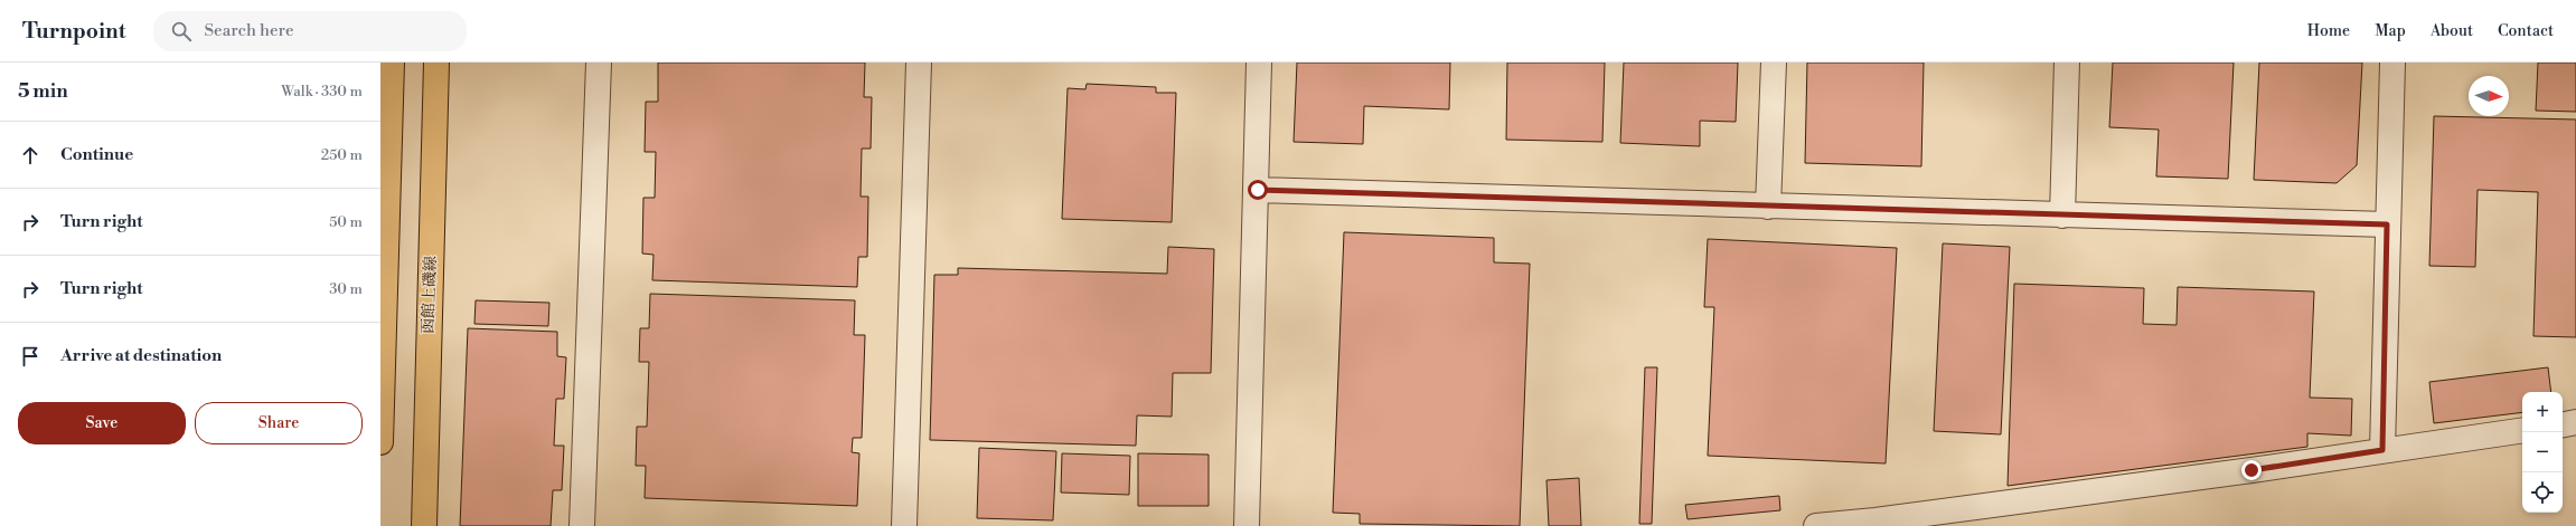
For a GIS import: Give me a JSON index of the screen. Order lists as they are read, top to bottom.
{
  "streets": {
    "main road": ["函館上磯線"]
  },
  "north": "right",
  "page": {
    "header": "Turnpoint",
    "search": "Search here",
    "nav": [
      "Home",
      "Map",
      "About",
      "Contact"
    ],
    "heading": ["5 min", "Walk · 330 m"],
    "list": [
      ["Continue", "250 m"],
      ["Turn right", "50 m"],
      ["Turn right", "30 m"],
      "Arrive at destination"
    ],
    "buttons": ["Save", "Share"],
    "map_buttons": ["+", "−"]
  }
}
